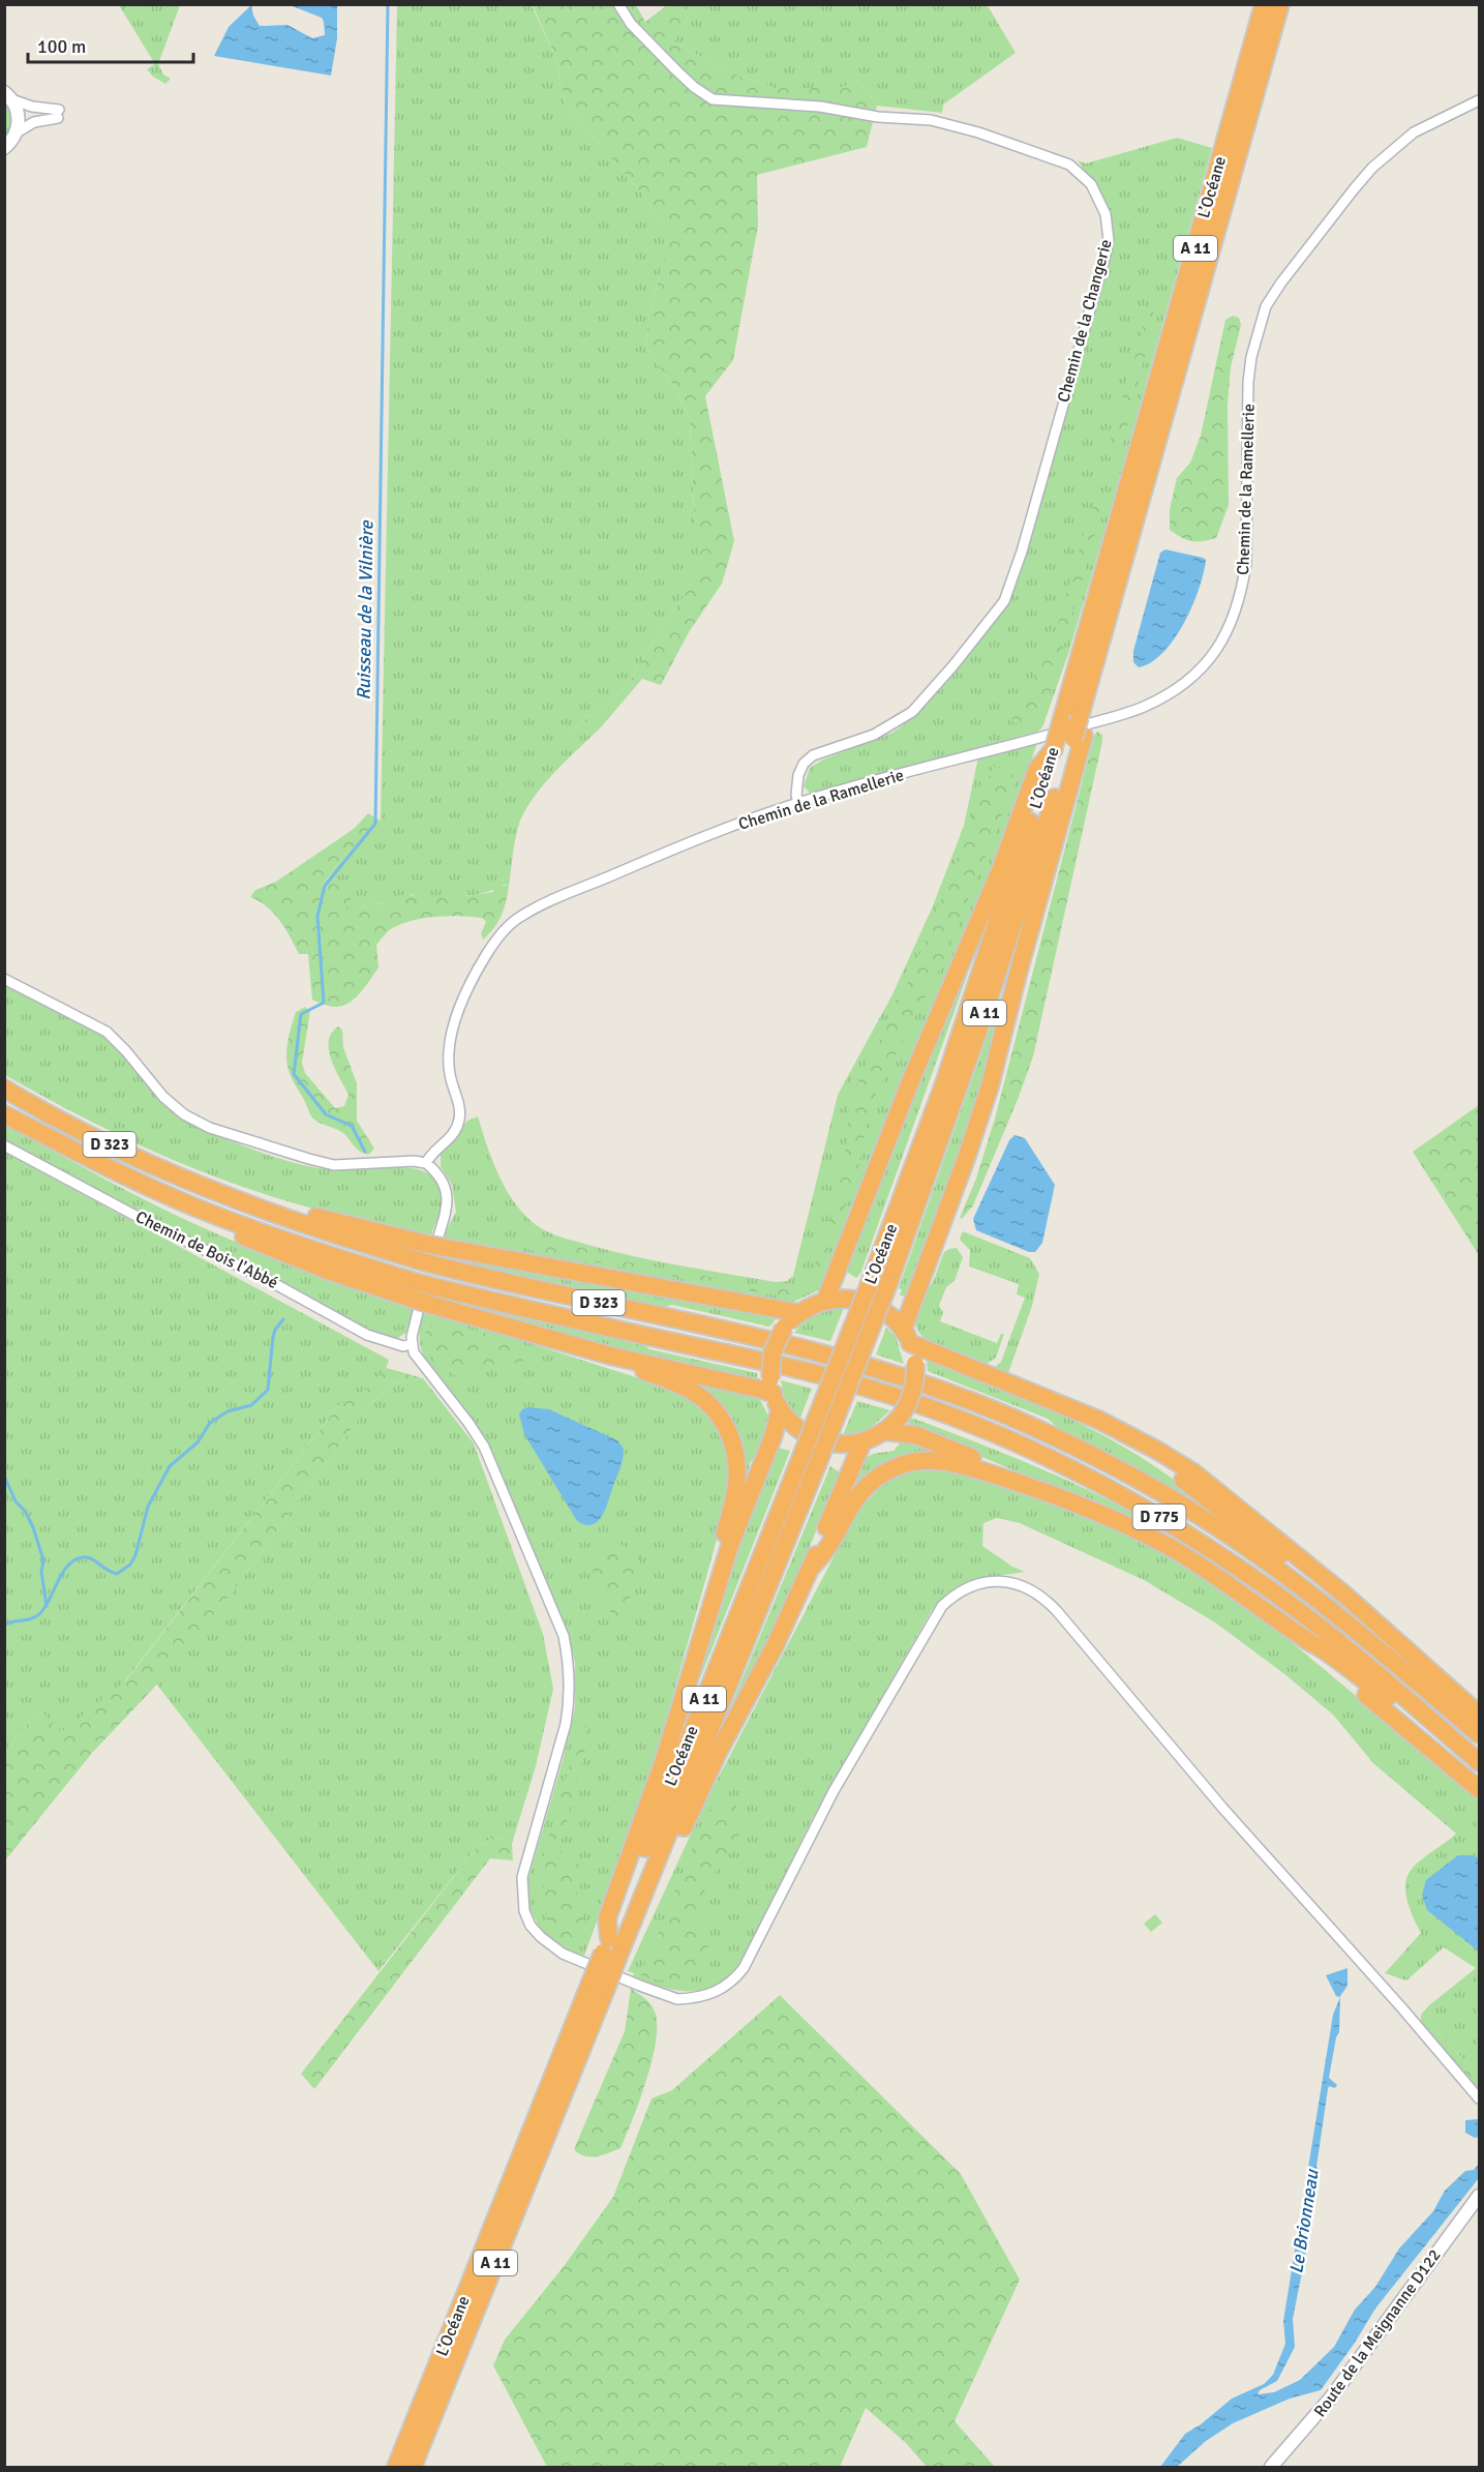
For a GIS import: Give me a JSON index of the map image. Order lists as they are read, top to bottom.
{
  "streets": {
    "highway": [
      "L’Océane",
      "A 11",
      "D 323",
      "D 775"
    ],
    "street": [
      "Chemin de la Changerie",
      "Chemin de la Ramellerie",
      "Chemin de Bois l'Abbé",
      "Route de la Meignanne D122"
    ]
  },
  "crossings": [
    ["Chemin de la Changerie", "Chemin de la Ramellerie"],
    ["D 323", "D 775"]
  ],
  "water": ["Ruisseau de la Vilnière", "Le Brionneau"],
  "scale_bar": "100 m"
}
